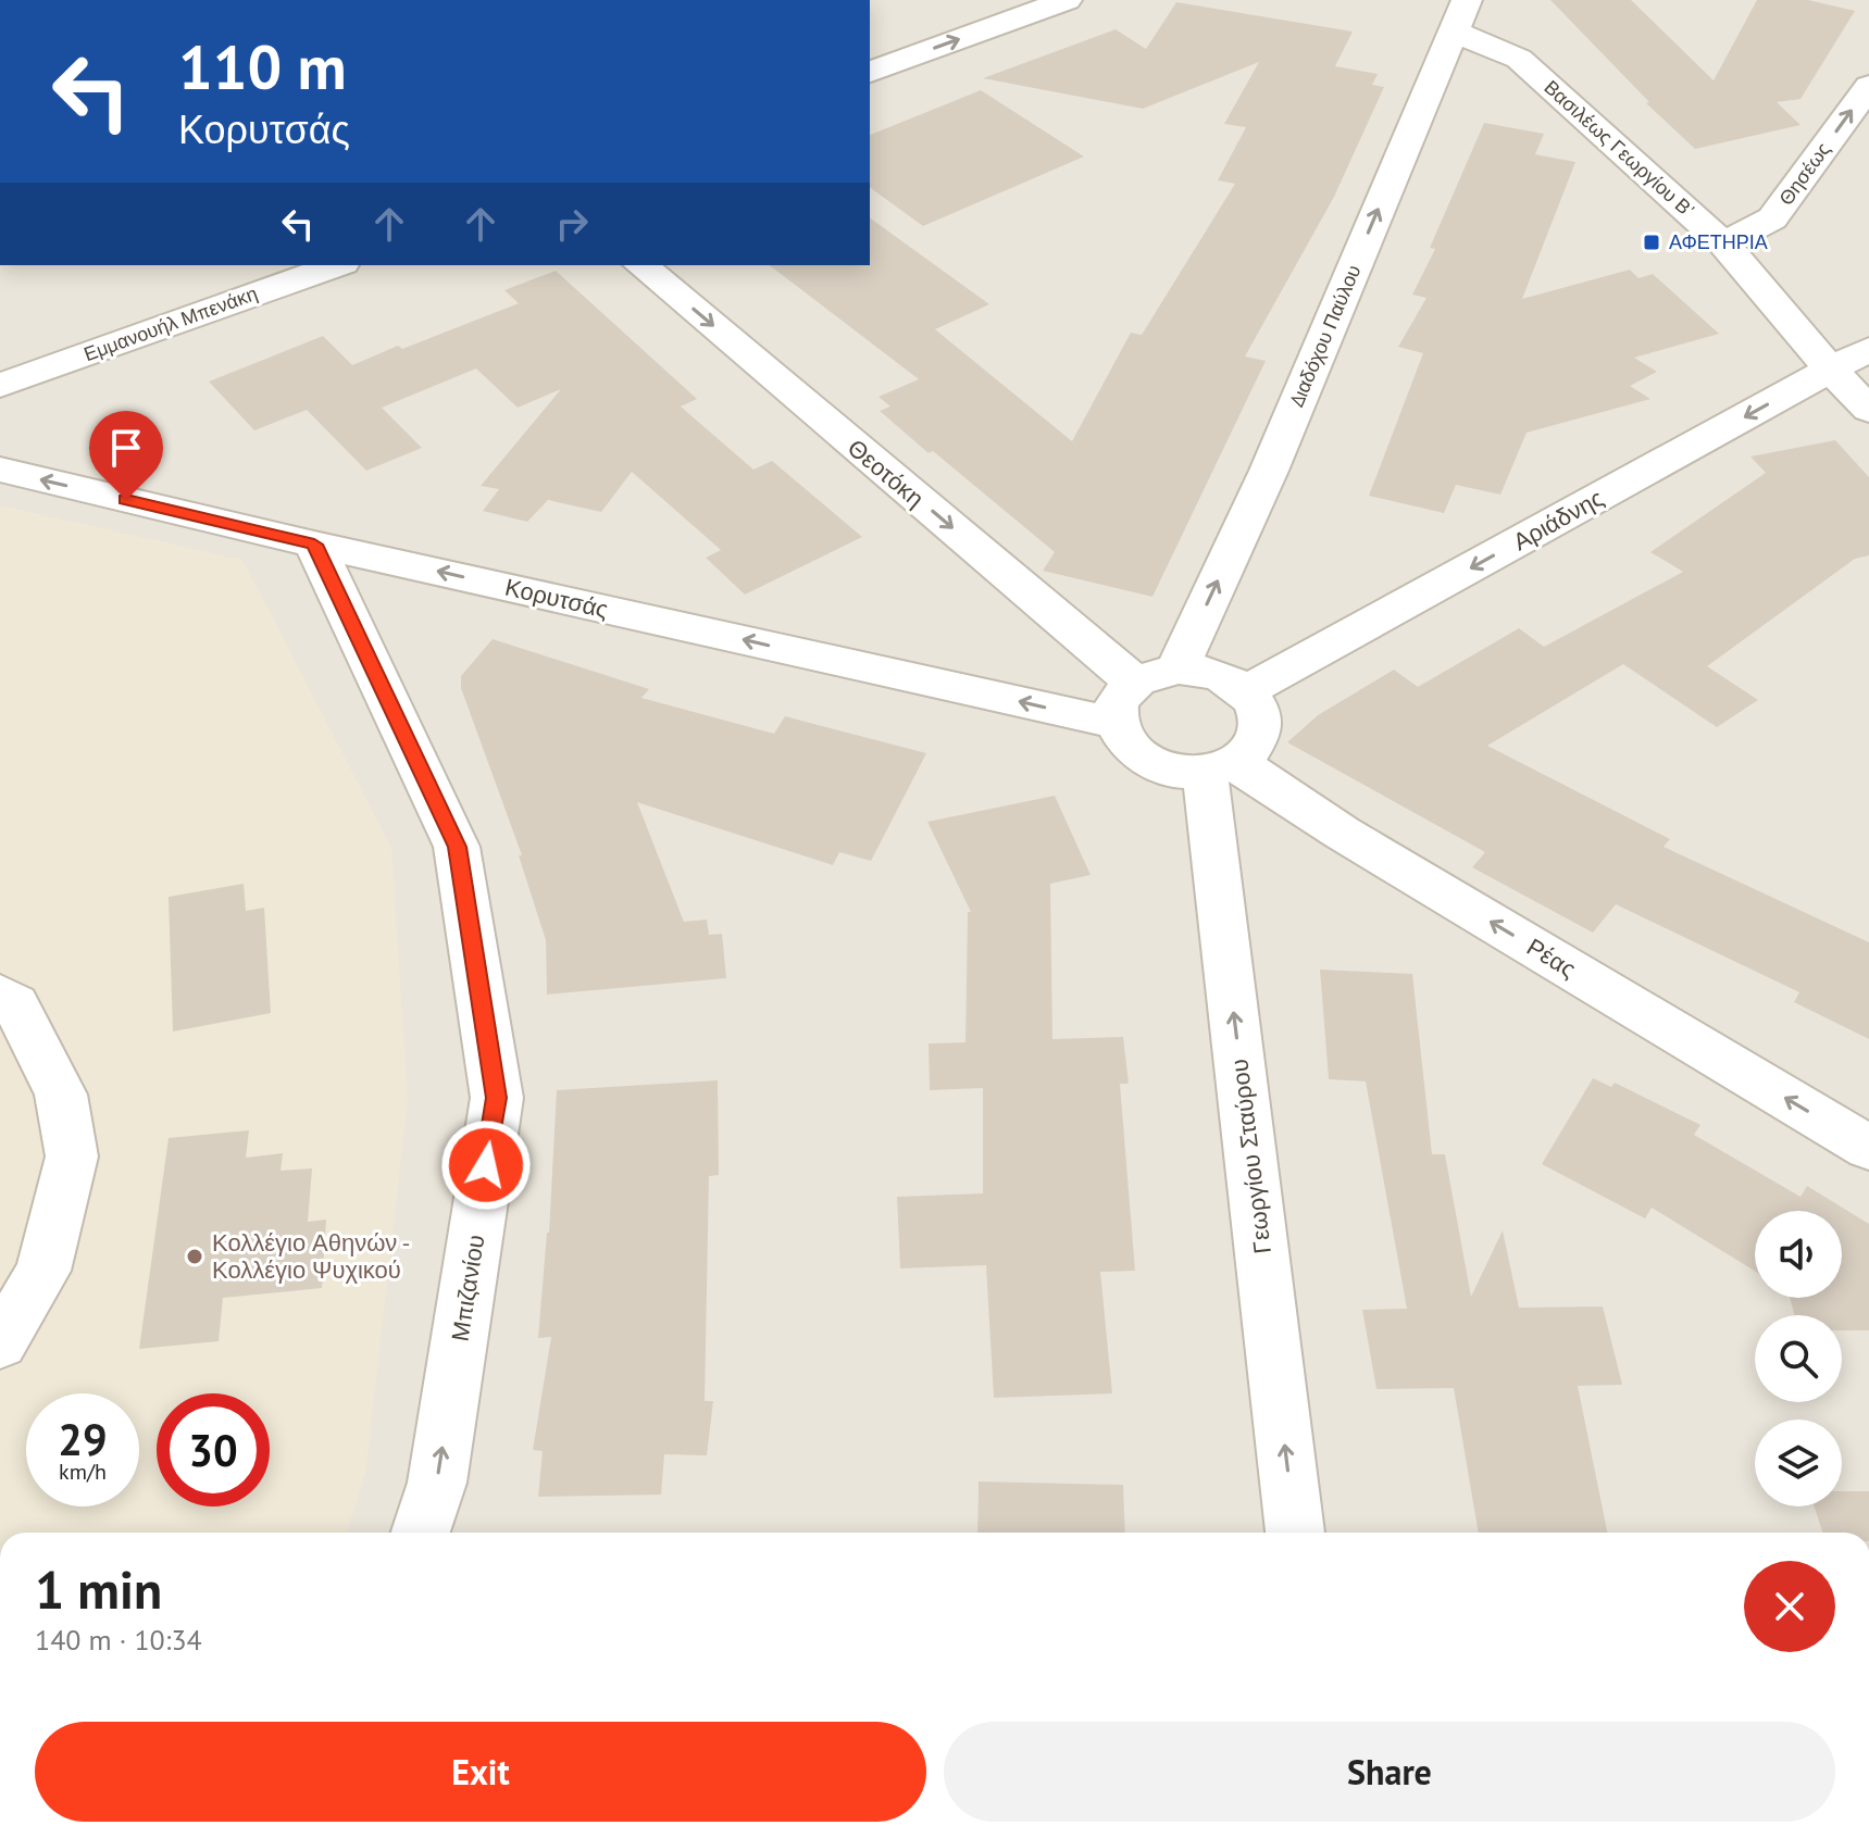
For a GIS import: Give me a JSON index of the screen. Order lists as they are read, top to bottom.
{
  "streets": {
    "street": [
      "Βασιλέως Γεωργίου Β'",
      "Θησέως",
      "Εμμανουήλ Μπενάκη",
      "Διαδόχου Παύλου",
      "Θεοτόκη",
      "Αριάδνης",
      "Κορυτσάς",
      "Ρέας",
      "Γεωργίου Σταύρου",
      "Μπιζανίου"
    ]
  },
  "crossings": [
    ["Βασιλέως Γεωργίου Β'", "Θησέως"],
    ["Βασιλέως Γεωργίου Β'", "Διαδόχου Παύλου"],
    ["Βασιλέως Γεωργίου Β'", "Αριάδνης"],
    ["Διαδόχου Παύλου", "Θεοτόκη"],
    ["Διαδόχου Παύλου", "Αριάδνης"],
    ["Διαδόχου Παύλου", "Κορυτσάς"],
    ["Διαδόχου Παύλου", "Ρέας"],
    ["Διαδόχου Παύλου", "Γεωργίου Σταύρου"],
    ["Θεοτόκη", "Αριάδνης"],
    ["Θεοτόκη", "Κορυτσάς"],
    ["Θεοτόκη", "Ρέας"],
    ["Θεοτόκη", "Γεωργίου Σταύρου"],
    ["Αριάδνης", "Κορυτσάς"],
    ["Αριάδνης", "Ρέας"],
    ["Αριάδνης", "Γεωργίου Σταύρου"],
    ["Κορυτσάς", "Ρέας"],
    ["Κορυτσάς", "Γεωργίου Σταύρου"],
    ["Κορυτσάς", "Μπιζανίου"],
    ["Ρέας", "Γεωργίου Σταύρου"]
  ],
  "one_way": [
    "Θησέως",
    "Διαδόχου Παύλου",
    "Θεοτόκη",
    "Αριάδνης",
    "Κορυτσάς",
    "Ρέας",
    "Γεωργίου Σταύρου",
    "Μπιζανίου"
  ],
  "places": {
    "transit": ["ΑΦΕΤΗΡΙΑ"],
    "other": ["Κολλέγιο Αθηνών - Κολλέγιο Ψυχικού"]
  },
  "page": {
    "turn": ["110 m", "Κορυτσάς"],
    "speed": "29 km/h",
    "limit": "30",
    "heading": ["1 min", "140 m · 10:34"],
    "buttons": ["Exit", "Share"]
  }
}
